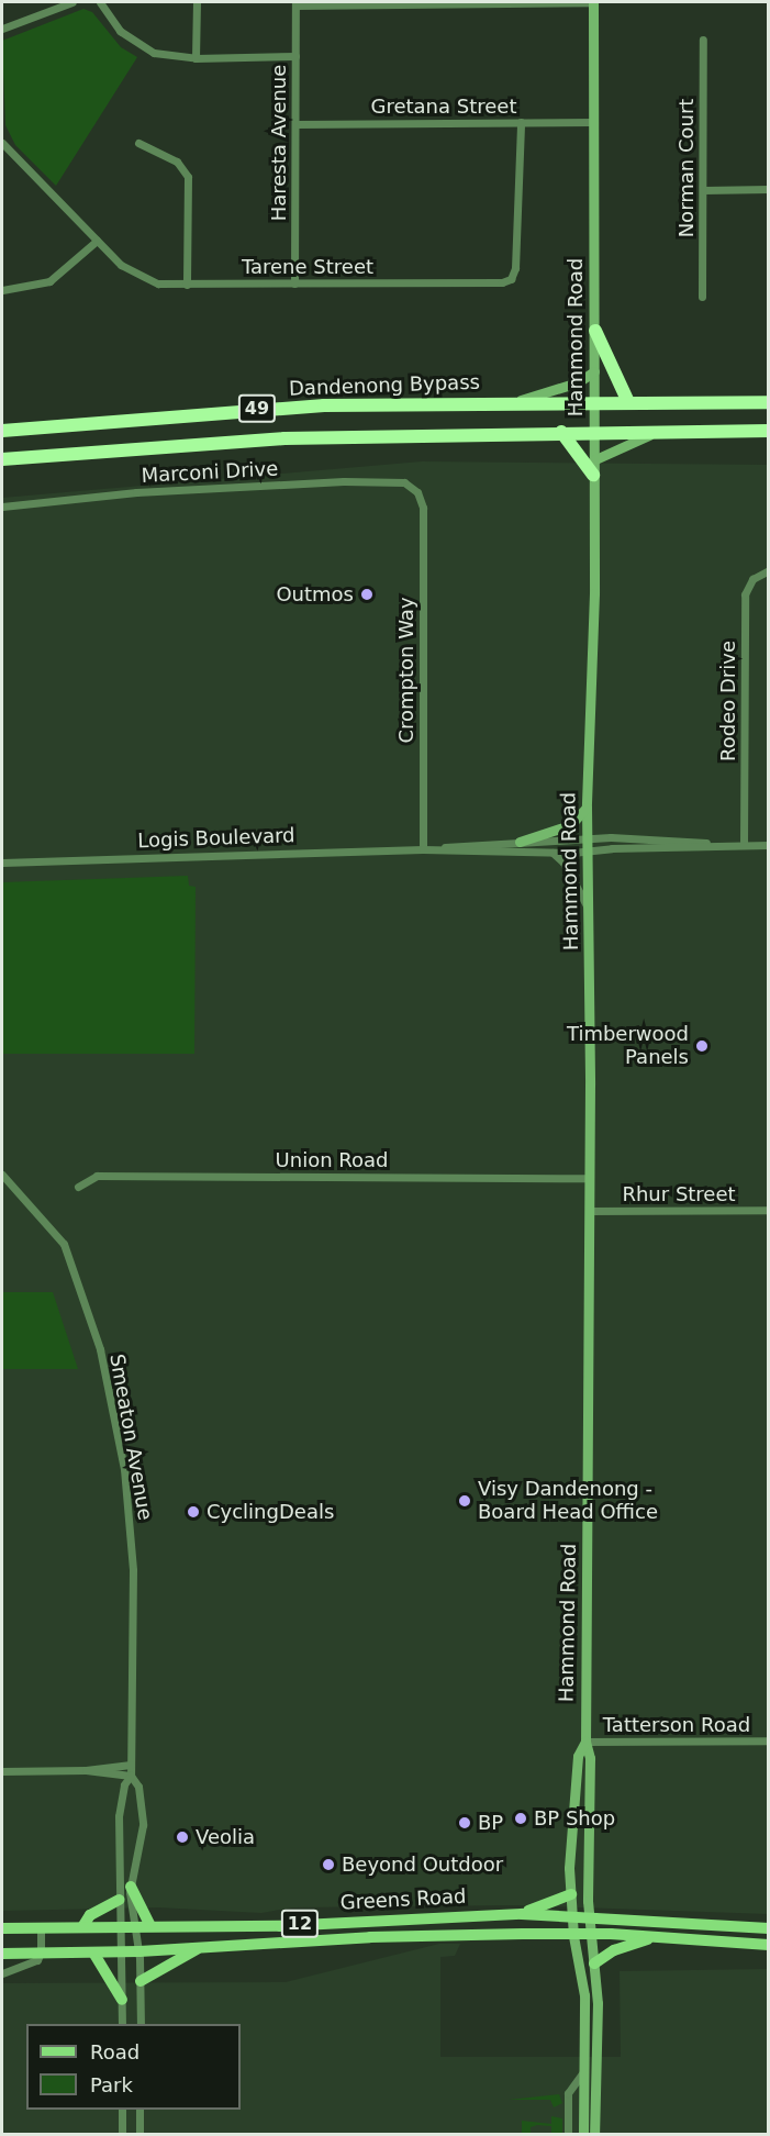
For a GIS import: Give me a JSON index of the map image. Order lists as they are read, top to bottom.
{
  "streets": {
    "highway": ["Dandenong Bypass", "49"],
    "main road": ["Hammond Road", "Greens Road", "12"],
    "street": [
      "Gretana Street",
      "Haresta Avenue",
      "Norman Court",
      "Tarene Street",
      "Marconi Drive",
      "Crompton Way",
      "Rodeo Drive",
      "Logis Boulevard",
      "Union Road",
      "Rhur Street",
      "Smeaton Avenue",
      "Tatterson Road"
    ]
  },
  "crossings": [
    ["Gretana Street", "Haresta Avenue"],
    ["Gretana Street", "Tarene Street"],
    ["Gretana Street", "Hammond Road"],
    ["Haresta Avenue", "Tarene Street"],
    ["Hammond Road", "Dandenong Bypass"],
    ["Hammond Road", "49"],
    ["Hammond Road", "Logis Boulevard"],
    ["Hammond Road", "Union Road"],
    ["Hammond Road", "Rhur Street"],
    ["Hammond Road", "Tatterson Road"],
    ["Hammond Road", "Greens Road"],
    ["Marconi Drive", "Crompton Way"],
    ["Crompton Way", "Logis Boulevard"],
    ["Smeaton Avenue", "Greens Road"]
  ],
  "places": [
    "Outmos",
    "Timberwood Panels",
    "Visy Dandenong - Board Head Office",
    "CyclingDeals",
    "BP Shop",
    "BP",
    "Veolia",
    "Beyond Outdoor"
  ],
  "legend": ["Road", "Park"]
}
